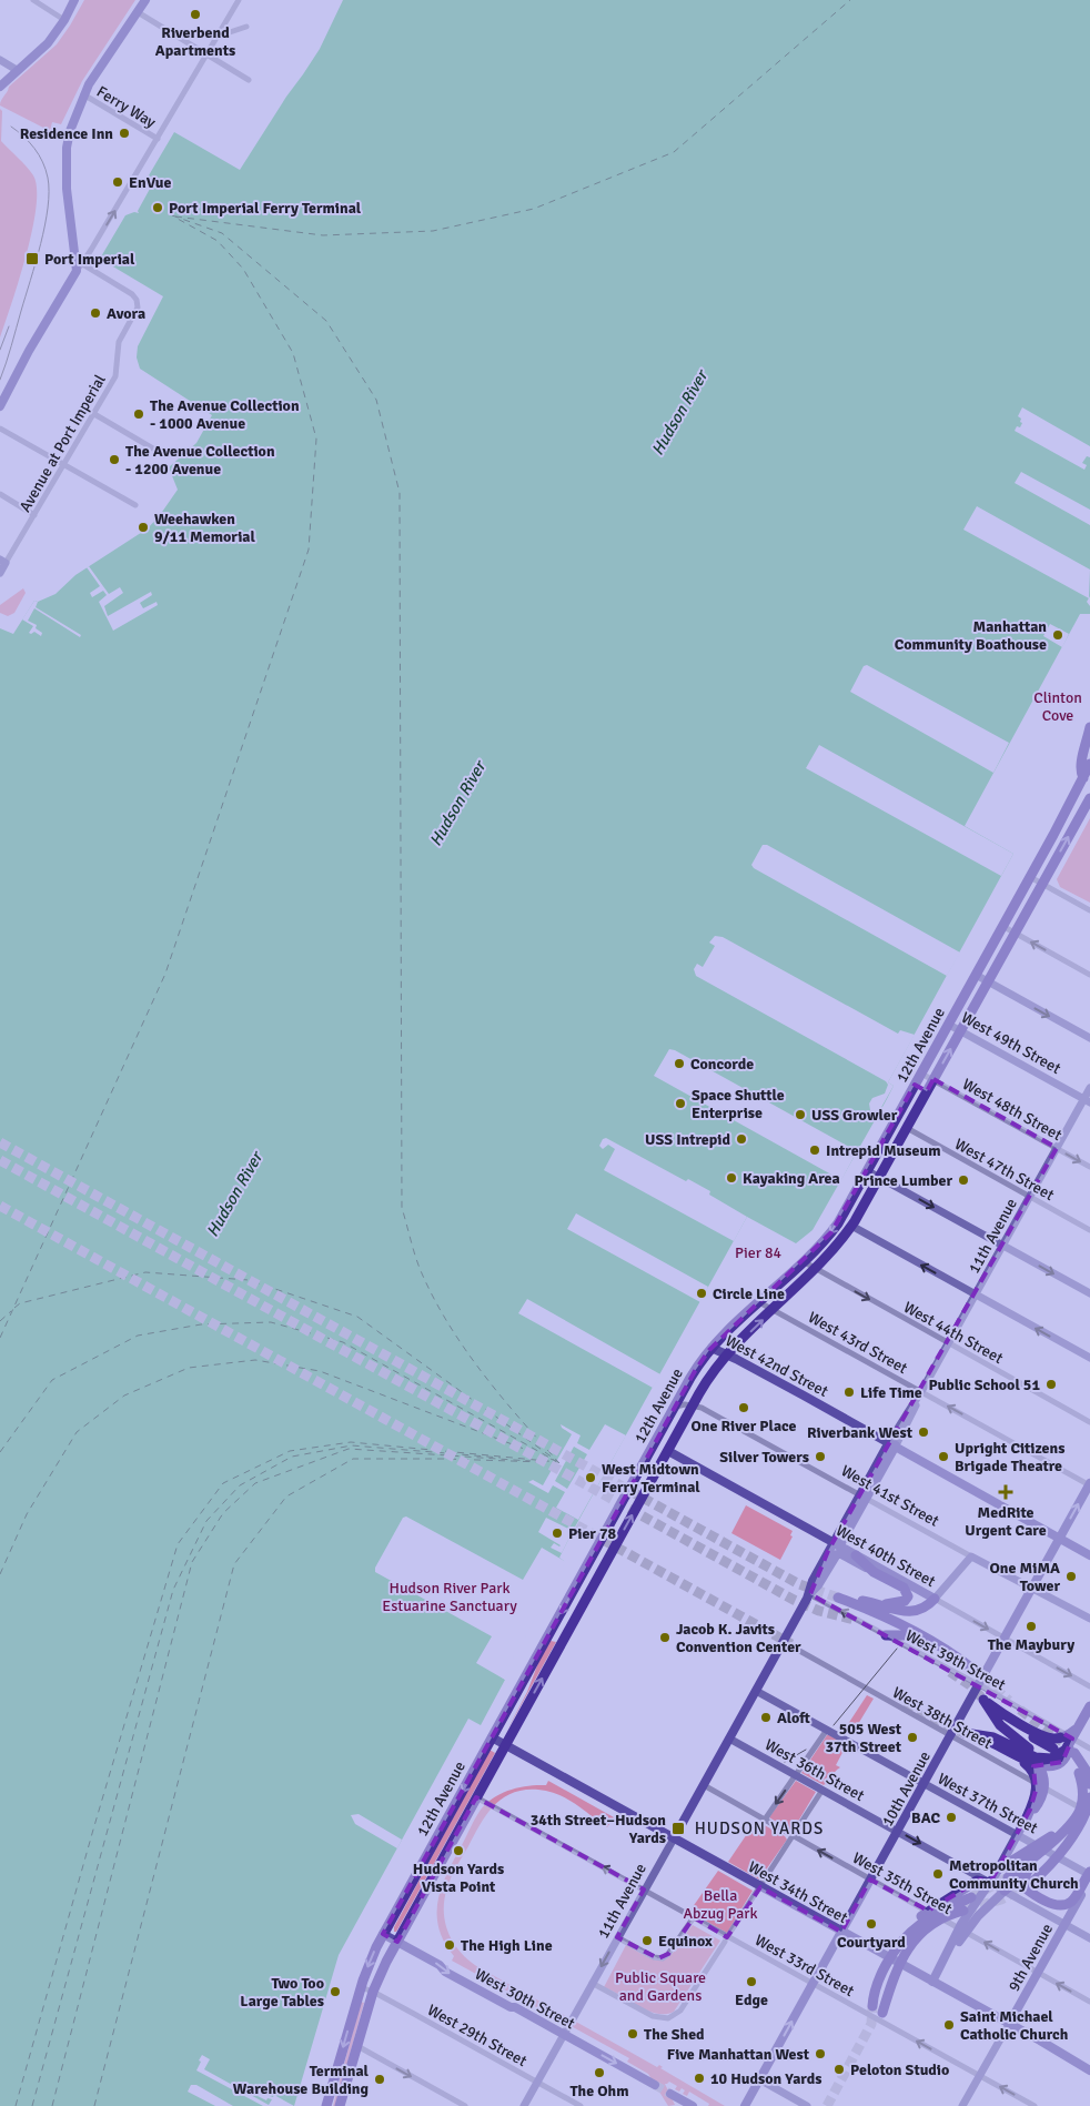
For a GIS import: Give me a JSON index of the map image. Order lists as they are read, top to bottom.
{
  "streets": {
    "highway": ["12th Avenue"],
    "main road": [
      "West 49th Street",
      "11th Avenue",
      "West 42nd Street",
      "West 41st Street",
      "West 40th Street",
      "West 36th Street",
      "10th Avenue",
      "West 37th Street",
      "West 34th Street",
      "9th Avenue",
      "West 30th Street"
    ],
    "street": [
      "Ferry Way",
      "Avenue at Port Imperial",
      "West 48th Street",
      "West 47th Street",
      "West 44th Street",
      "West 43rd Street",
      "West 39th Street",
      "West 38th Street",
      "West 35th Street",
      "West 33rd Street",
      "West 29th Street"
    ]
  },
  "crossings": [
    ["West 49th Street", "12th Avenue"],
    ["West 49th Street", "11th Avenue"],
    ["12th Avenue", "West 48th Street"],
    ["12th Avenue", "West 47th Street"],
    ["12th Avenue", "West 44th Street"],
    ["12th Avenue", "West 43rd Street"],
    ["12th Avenue", "West 42nd Street"],
    ["12th Avenue", "West 41st Street"],
    ["12th Avenue", "West 40th Street"],
    ["12th Avenue", "West 34th Street"],
    ["12th Avenue", "West 33rd Street"],
    ["12th Avenue", "West 30th Street"],
    ["12th Avenue", "West 29th Street"],
    ["West 48th Street", "11th Avenue"],
    ["West 47th Street", "11th Avenue"],
    ["11th Avenue", "West 44th Street"],
    ["11th Avenue", "West 43rd Street"],
    ["11th Avenue", "West 42nd Street"],
    ["11th Avenue", "West 41st Street"],
    ["11th Avenue", "West 40th Street"],
    ["11th Avenue", "West 39th Street"],
    ["11th Avenue", "West 38th Street"],
    ["11th Avenue", "West 36th Street"],
    ["11th Avenue", "West 37th Street"],
    ["11th Avenue", "West 35th Street"],
    ["11th Avenue", "West 34th Street"],
    ["11th Avenue", "West 33rd Street"],
    ["11th Avenue", "West 30th Street"],
    ["11th Avenue", "West 29th Street"],
    ["West 43rd Street", "10th Avenue"],
    ["West 42nd Street", "10th Avenue"],
    ["West 41st Street", "10th Avenue"],
    ["West 40th Street", "10th Avenue"],
    ["West 39th Street", "10th Avenue"],
    ["West 38th Street", "10th Avenue"],
    ["West 36th Street", "10th Avenue"],
    ["West 36th Street", "9th Avenue"],
    ["10th Avenue", "West 37th Street"],
    ["10th Avenue", "West 35th Street"],
    ["10th Avenue", "West 34th Street"],
    ["10th Avenue", "West 33rd Street"],
    ["West 37th Street", "9th Avenue"],
    ["West 35th Street", "9th Avenue"],
    ["West 34th Street", "9th Avenue"],
    ["9th Avenue", "West 33rd Street"]
  ],
  "one_way": [
    "West 44th Street",
    "West 43rd Street",
    "West 35th Street",
    "West 33rd Street",
    "West 30th Street"
  ],
  "districts": ["HUDSON YARDS"],
  "water": ["Hudson River"],
  "parks": [
    "Clinton Cove",
    "Pier 84",
    "Hudson River Park Estuarine Sanctuary",
    "Bella Abzug Park",
    "Public Square and Gardens"
  ],
  "places": {
    "other": [
      "Riverbend Apartments",
      "Residence Inn",
      "EnVue",
      "Port Imperial Ferry Terminal",
      "Avora",
      "The Avenue Collection - 1000 Avenue",
      "The Avenue Collection - 1200 Avenue",
      "Weehawken 9/11 Memorial",
      "Manhattan Community Boathouse",
      "Concorde",
      "Space Shuttle Enterprise",
      "USS Growler",
      "USS Intrepid",
      "Intrepid Museum",
      "Kayaking Area",
      "Prince Lumber",
      "Circle Line",
      "Public School 51",
      "Life Time",
      "One River Place",
      "Riverbank West",
      "Silver Towers",
      "Upright Citizens Brigade Theatre",
      "West Midtown Ferry Terminal",
      "Pier 78",
      "One MiMA Tower",
      "The Maybury",
      "Jacob K. Javits Convention Center",
      "Aloft",
      "505 West 37th Street",
      "BAC",
      "Hudson Yards Vista Point",
      "Metropolitan Community Church",
      "Courtyard",
      "Equinox",
      "The High Line",
      "Edge",
      "Two Too Large Tables",
      "Saint Michael Catholic Church",
      "The Shed",
      "Five Manhattan West",
      "Peloton Studio",
      "The Ohm",
      "10 Hudson Yards",
      "Terminal Warehouse Building"
    ],
    "transit": ["Port Imperial", "34th Street–Hudson Yards"],
    "health": ["MedRite Urgent Care"]
  }
}
